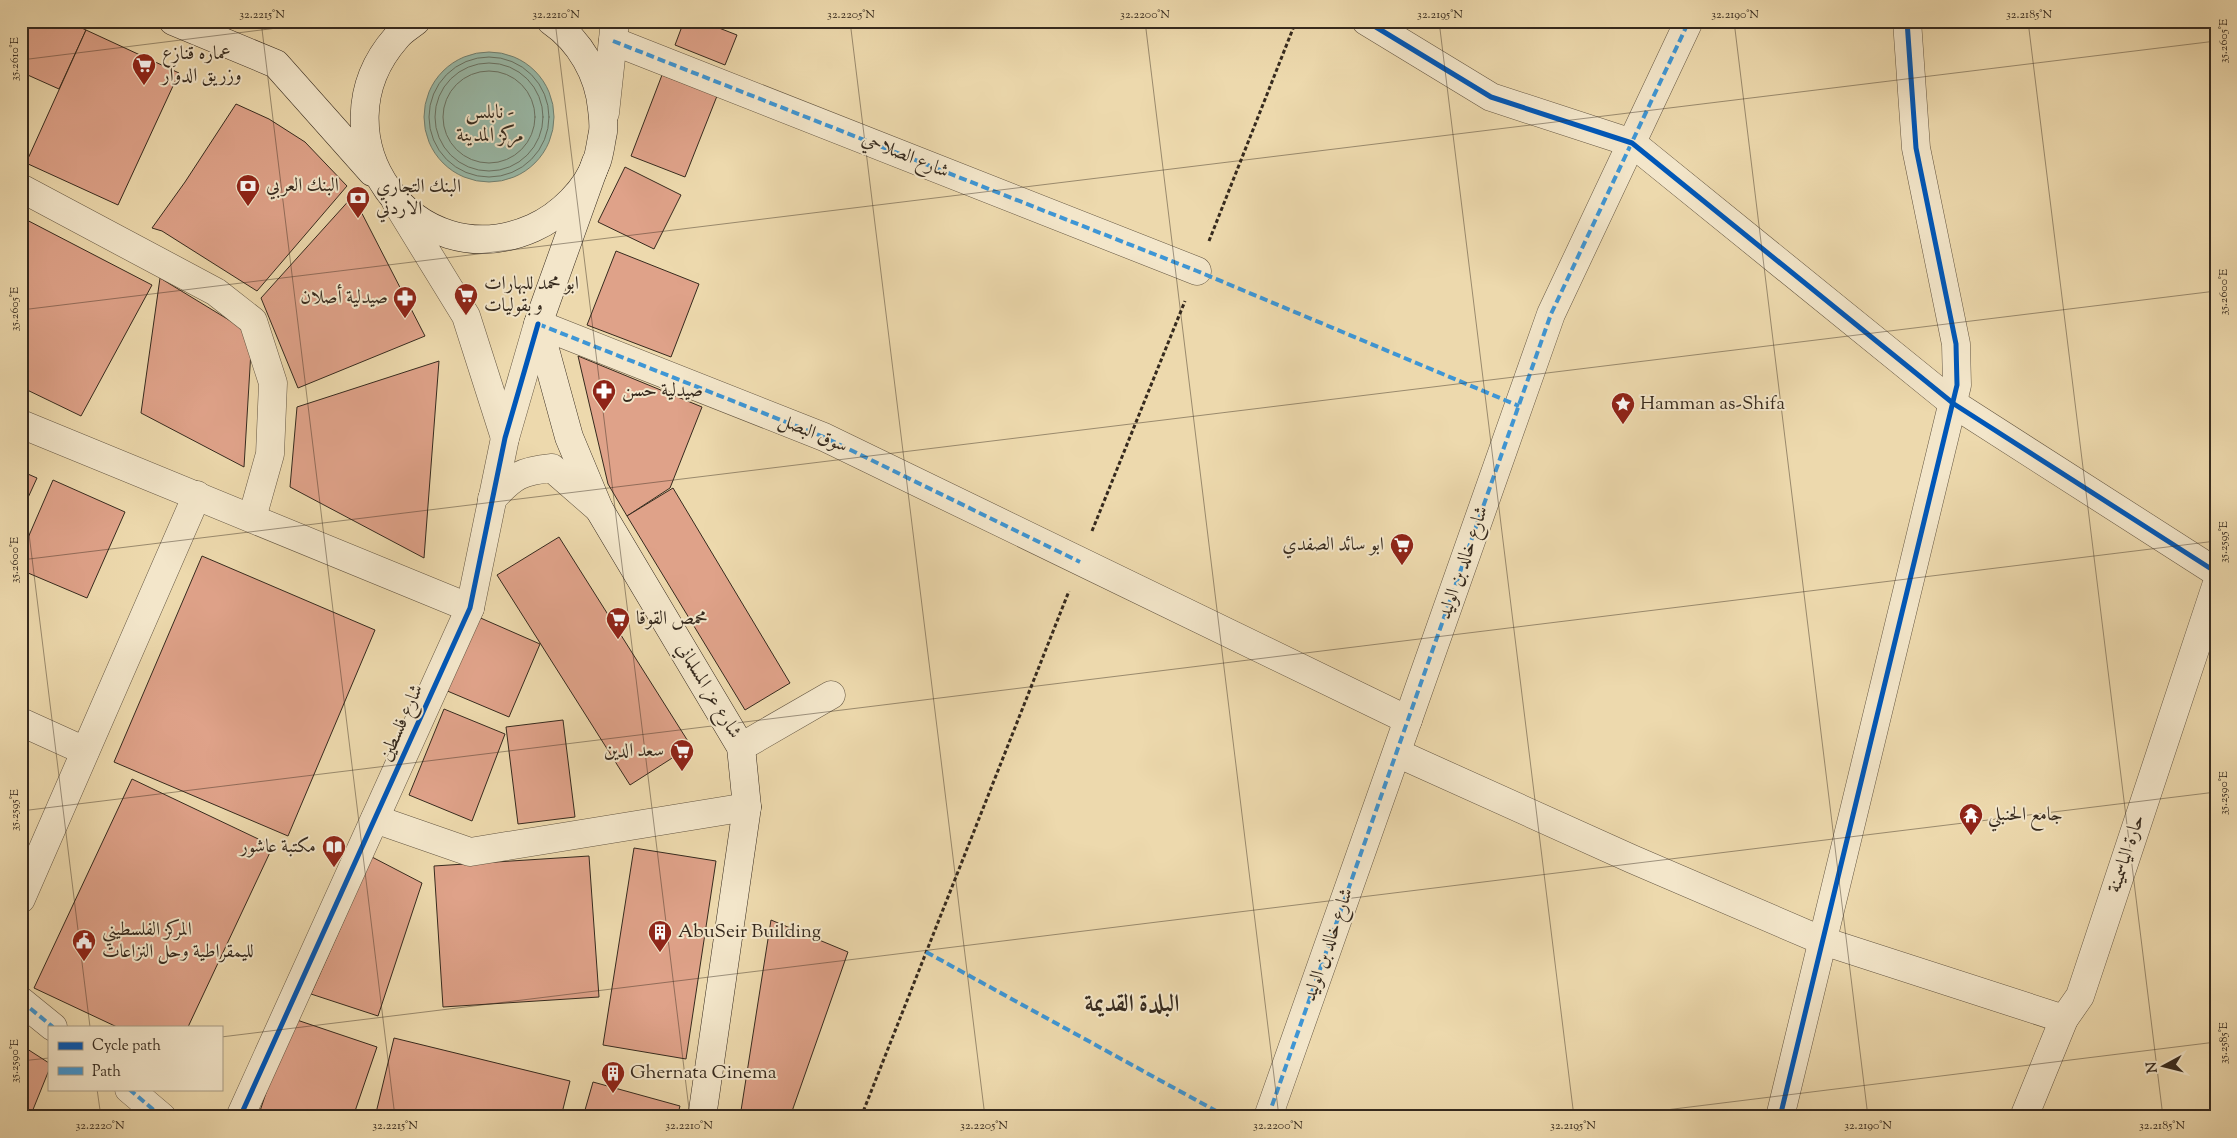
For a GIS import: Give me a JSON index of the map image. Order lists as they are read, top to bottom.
{
  "streets": {
    "street": [
      "شارع الصلاحي",
      "سوق البصل",
      "شارع خالد بن الوليد",
      "شارع عز المسلماني",
      "شارع فلسطين",
      "حارة الياسمينة"
    ]
  },
  "crossings": [
    ["سوق البصل", "شارع خالد بن الوليد"],
    ["سوق البصل", "شارع عز المسلماني"],
    ["سوق البصل", "شارع فلسطين"],
    ["شارع عز المسلماني", "شارع فلسطين"]
  ],
  "districts": ["نابلس - مركز المدينة", "البلدة القديمة"],
  "places": {
    "supermarket": [
      "عماره قنازع وزريق الدوار",
      "ابو محمد للبهارات و بقوليات",
      "ابو سائد الصفدي",
      "محمص القوقا",
      "سعد الدين"
    ],
    "bank": ["البنك العربي", "البنك التجاري الاردني"],
    "pharmacy": ["صيدلية أصلان", "صيدلية حسن"],
    "place": ["Hamman as-Shifa"],
    "temple": ["جامع الحنبلي"],
    "library": ["مكتبة عاشور"],
    "building": ["AbuSeir Building", "Ghernata Cinema"],
    "public building": ["المركز الفلسطيني لليمقراطية وحل النزاعات"]
  },
  "legend": ["Cycle path", "Path"],
  "north": "left",
  "coordinates": [
    "32.2215°N",
    "32.2210°N",
    "32.2205°N",
    "32.2200°N",
    "32.2195°N",
    "32.2190°N",
    "32.2185°N",
    "35.2605°E",
    "35.2610°E",
    "35.2600°E",
    "35.2595°E",
    "35.2590°E",
    "35.2585°E",
    "32.2220°N"
  ]
}
